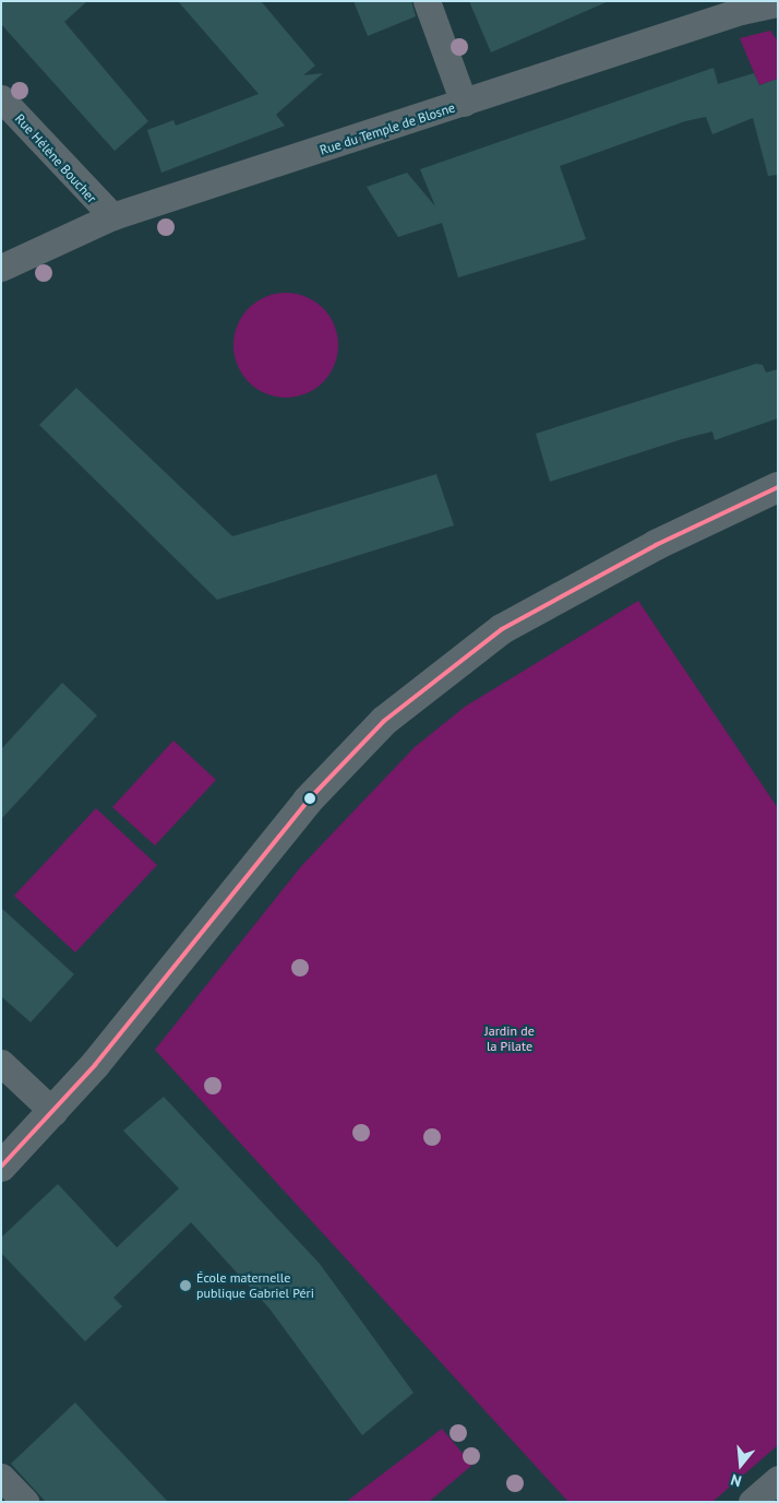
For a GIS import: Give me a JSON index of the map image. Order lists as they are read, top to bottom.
{
  "streets": {
    "street": ["Rue du Temple de Blosne", "Rue Hélène Boucher"]
  },
  "crossings": [
    ["Rue du Temple de Blosne", "Rue Hélène Boucher"]
  ],
  "parks": ["Jardin de la Pilate"],
  "places": ["École maternelle publique Gabriel Péri"],
  "north": "bottom"
}
